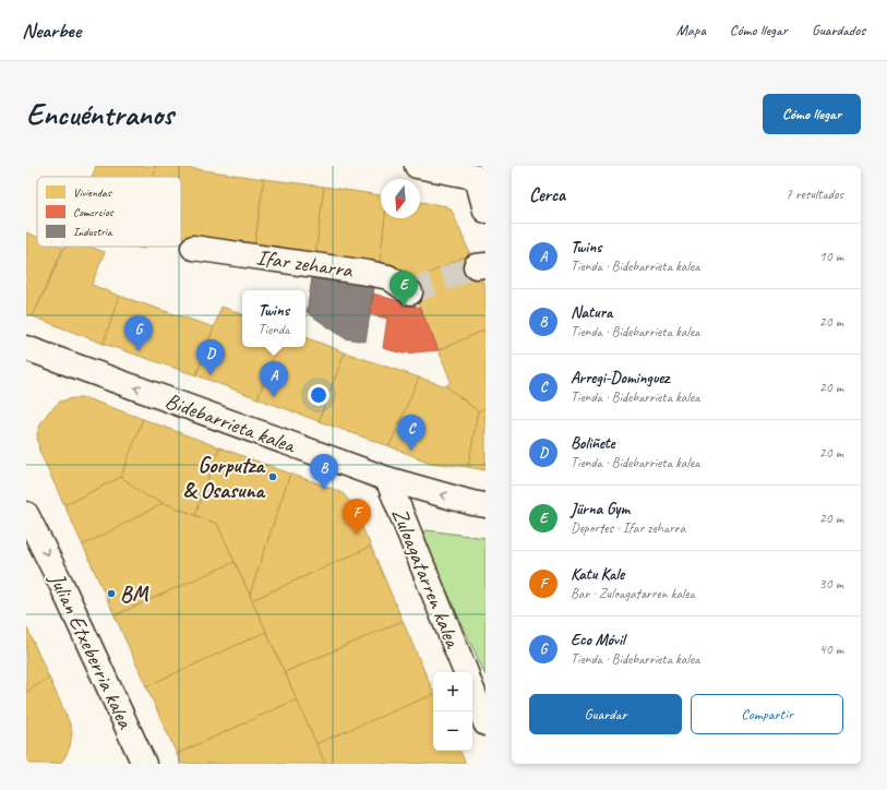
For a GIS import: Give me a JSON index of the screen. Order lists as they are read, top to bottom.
{
  "streets": {
    "street": [
      "Ifar zeharra",
      "Bidebarrieta kalea",
      "Zuloagatarren kalea",
      "Julian Etxeberria kalea"
    ]
  },
  "crossings": [
    ["Bidebarrieta kalea", "Zuloagatarren kalea"]
  ],
  "one_way": ["Bidebarrieta kalea", "Julian Etxeberria kalea"],
  "places": ["Gorputza & Osasuna", "BM"],
  "legend": ["Viviendas", "Comercios", "Industria"],
  "north": "bottom",
  "page": {
    "header": "Nearbee",
    "nav": ["Mapa", "Cómo llegar", "Guardados"],
    "buttons": [
      "Cómo llegar",
      ["Guardar", "Compartir"]
    ],
    "title": "Encuéntranos",
    "heading": ["Cerca", "7 resultados"],
    "list": [
      {
        "mark": "A",
        "name": "Twins",
        "note": "Tienda · Bidebarrieta kalea",
        "value": "10 m"
      },
      {
        "mark": "B",
        "name": "Natura",
        "note": "Tienda · Bidebarrieta kalea",
        "value": "20 m"
      },
      {
        "mark": "C",
        "name": "Arregi-Dominguez",
        "note": "Tienda · Bidebarrieta kalea",
        "value": "20 m"
      },
      {
        "mark": "D",
        "name": "Boliñete",
        "note": "Tienda · Bidebarrieta kalea",
        "value": "20 m"
      },
      {
        "mark": "E",
        "name": "Jürna Gym",
        "note": "Deportes · Ifar zeharra",
        "value": "20 m"
      },
      {
        "mark": "F",
        "name": "Katu Kale",
        "note": "Bar · Zuloagatarren kalea",
        "value": "30 m"
      },
      {
        "mark": "G",
        "name": "Eco Móvil",
        "note": "Tienda · Bidebarrieta kalea",
        "value": "40 m"
      }
    ],
    "pins": [
      "E",
      "G",
      "D",
      "A",
      "C",
      "B",
      "F"
    ],
    "popup": ["Twins", "Tienda"],
    "map_buttons": ["+", "−"]
  }
}
